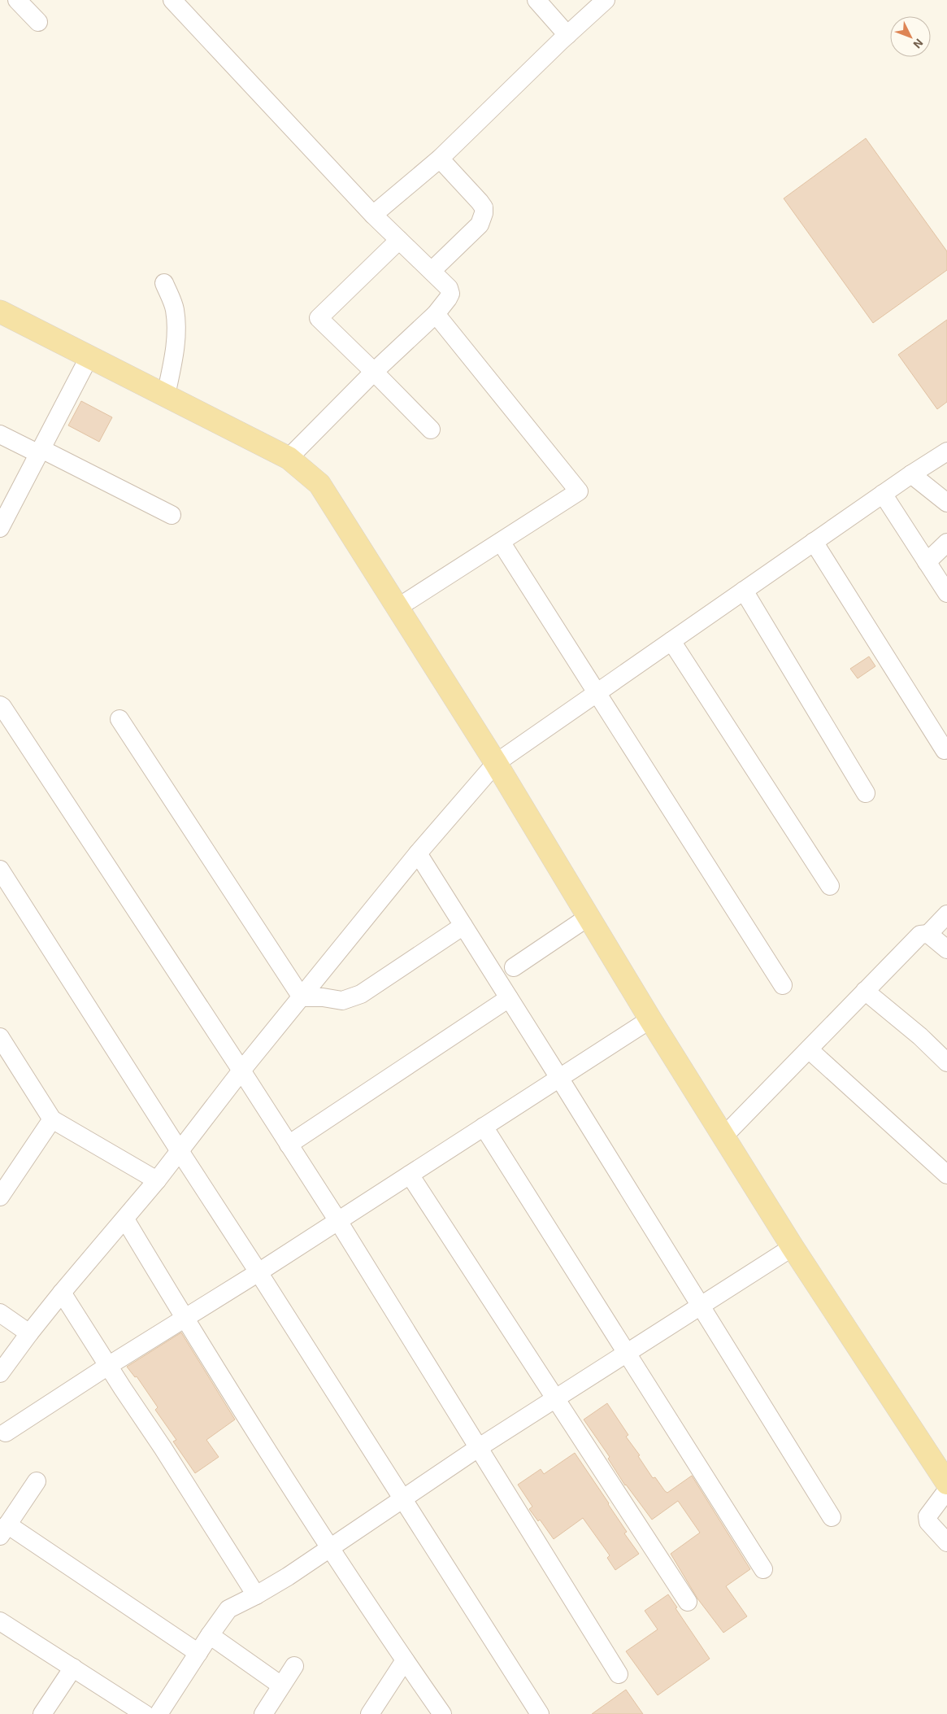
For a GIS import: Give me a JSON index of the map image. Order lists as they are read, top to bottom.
{
  "north": "bottom right"
}
